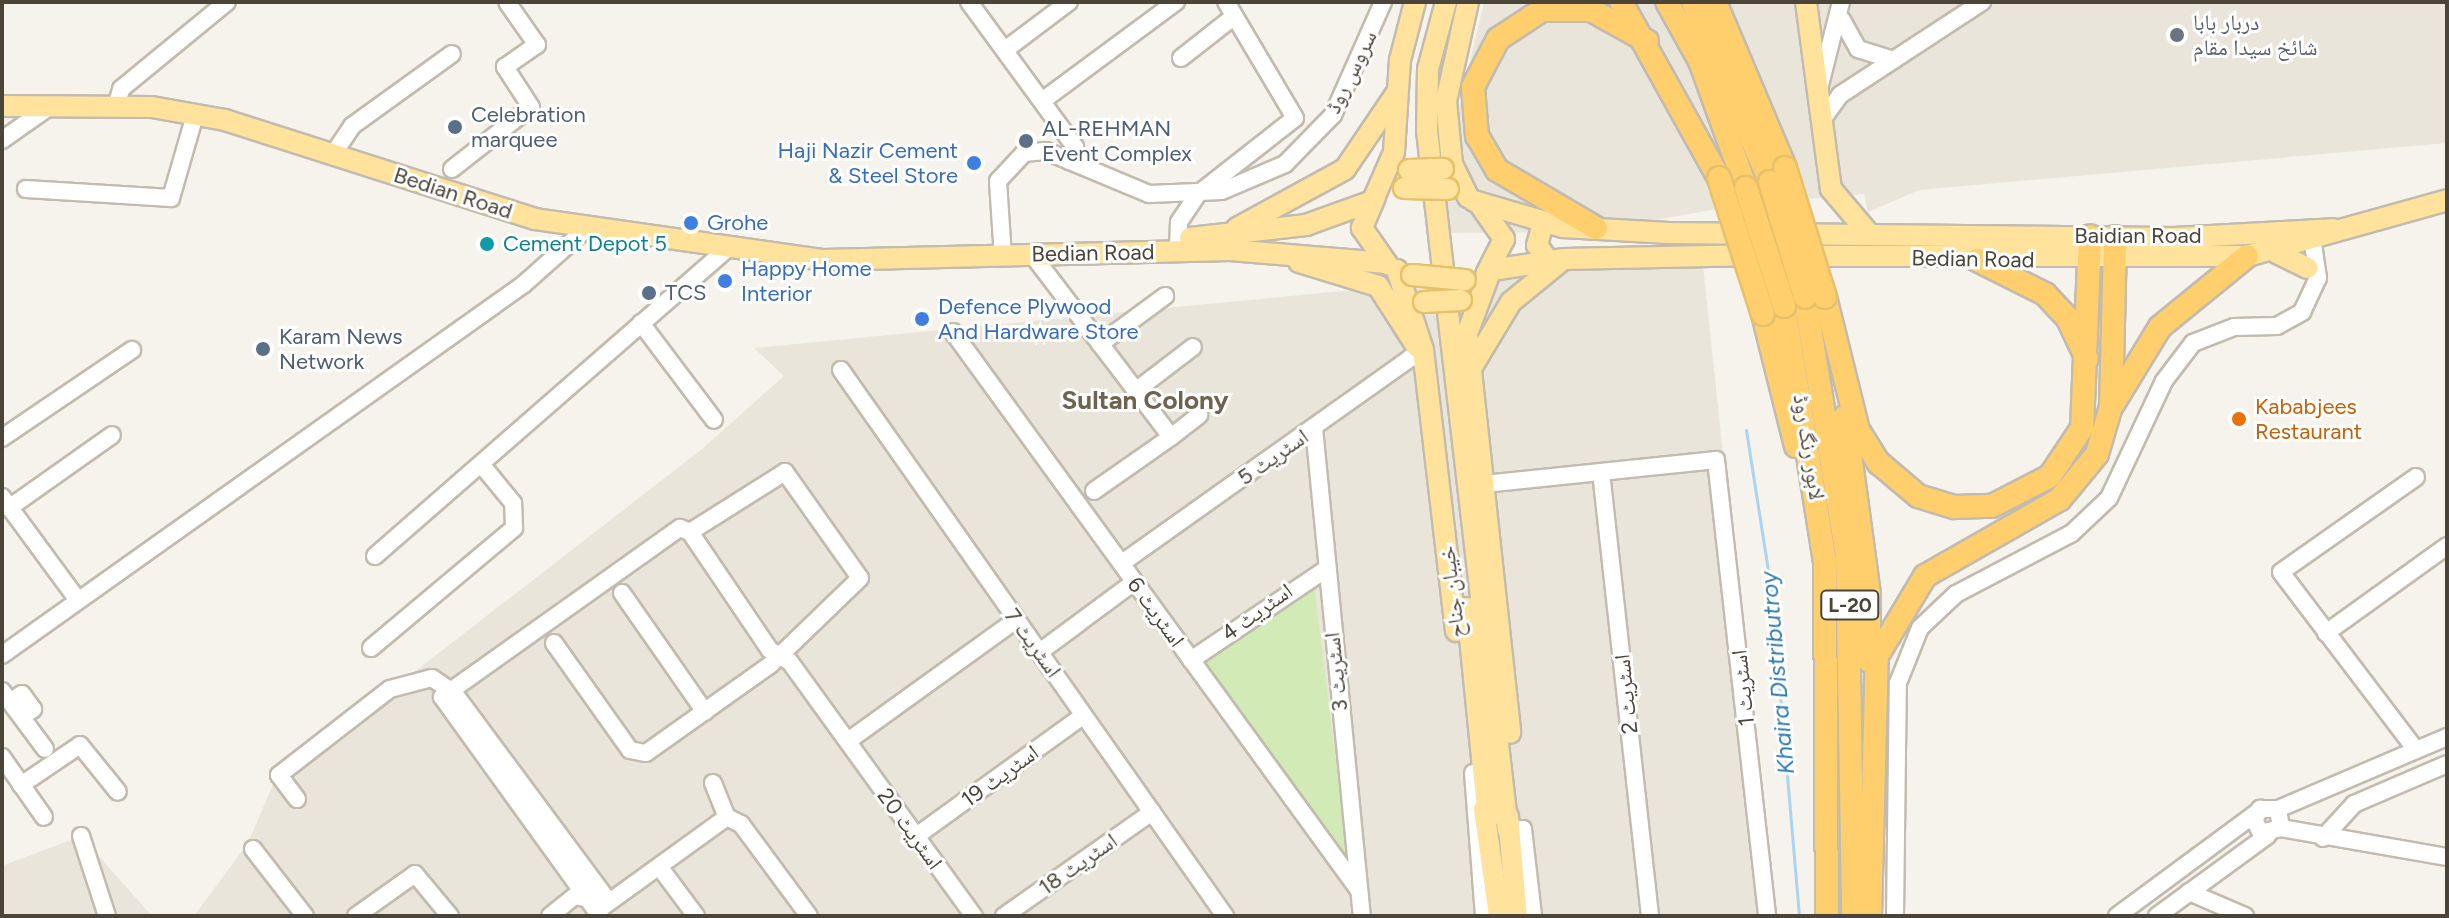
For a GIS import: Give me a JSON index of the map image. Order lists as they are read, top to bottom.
{
  "streets": {
    "highway": ["لاہور رنگ روڈ", "L-20"],
    "main road": ["Bedian Road", "Baidian Road", "خیبان جناح"],
    "street": [
      "سروس روڈ",
      "اسٹریٹ 5",
      "اسٹریٹ 6",
      "اسٹریٹ 4",
      "اسٹریٹ 7",
      "اسٹریٹ 3",
      "اسٹریٹ 1",
      "اسٹریٹ 2",
      "اسٹریٹ 19",
      "اسٹریٹ 20",
      "اسٹریٹ 18"
    ]
  },
  "crossings": [
    ["سروس روڈ", "Bedian Road"],
    ["Bedian Road", "Baidian Road"],
    ["Bedian Road", "خیبان جناح"],
    ["اسٹریٹ 5", "خیبان جناح"],
    ["اسٹریٹ 5", "اسٹریٹ 6"],
    ["اسٹریٹ 5", "اسٹریٹ 3"],
    ["اسٹریٹ 6", "اسٹریٹ 4"],
    ["اسٹریٹ 6", "اسٹریٹ 3"],
    ["اسٹریٹ 4", "اسٹریٹ 3"],
    ["اسٹریٹ 7", "اسٹریٹ 19"],
    ["اسٹریٹ 7", "اسٹریٹ 18"],
    ["اسٹریٹ 1", "اسٹریٹ 2"],
    ["اسٹریٹ 19", "اسٹریٹ 20"]
  ],
  "districts": ["Sultan Colony"],
  "water": ["Khaira Distributroy"],
  "places": [
    "دربار بابا شائخ سیدا مقام",
    "Celebration marquee",
    "AL-REHMAN Event Complex",
    "Haji Nazir Cement & Steel Store",
    "Grohe",
    "Cement Depot 5",
    "Happy Home Interior",
    "TCS",
    "Defence Plywood And Hardware Store",
    "Karam News Network",
    "Kababjees Restaurant"
  ]
}
